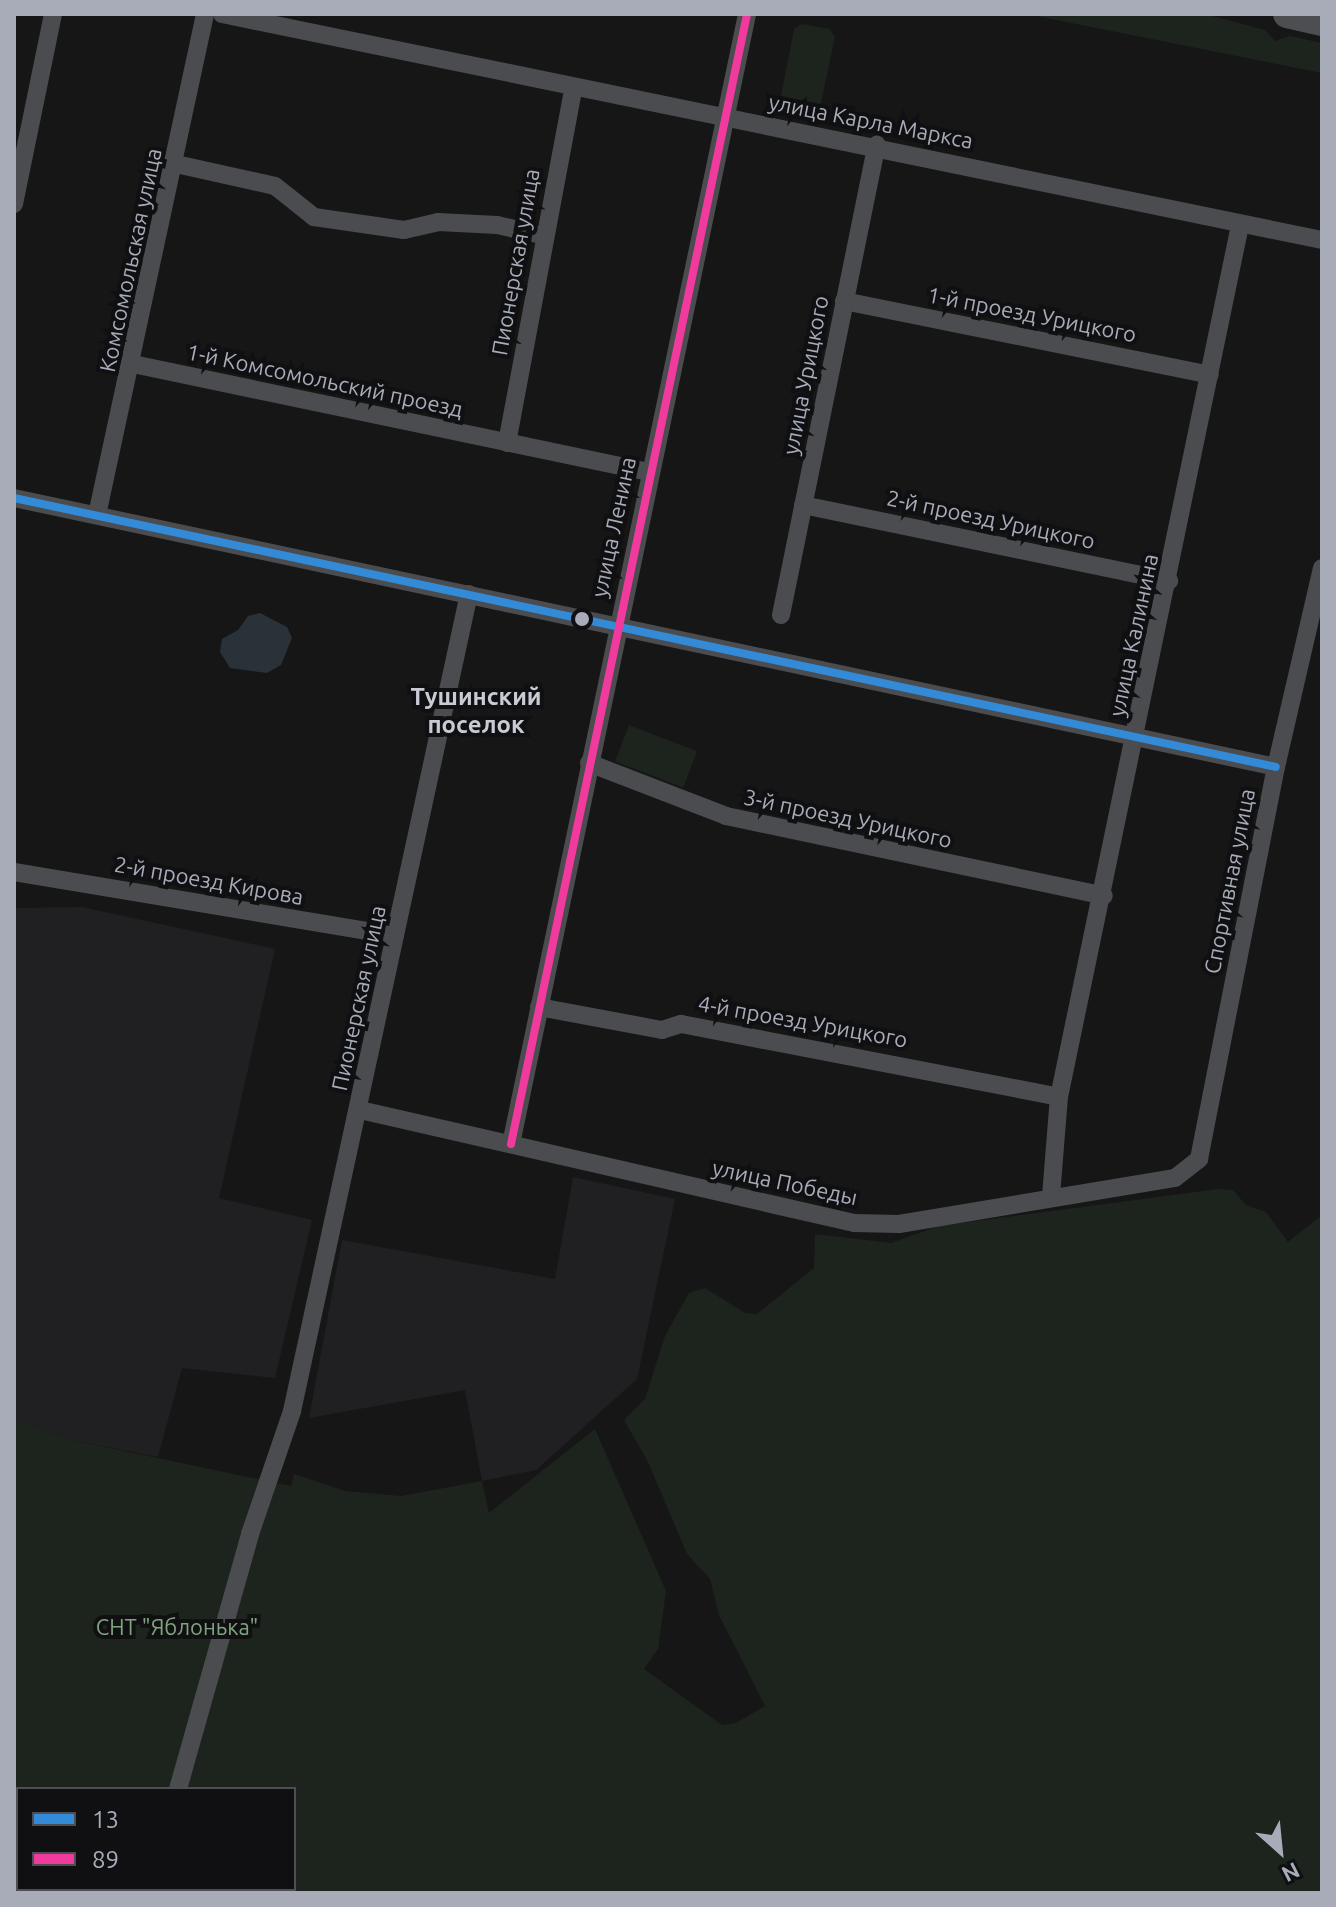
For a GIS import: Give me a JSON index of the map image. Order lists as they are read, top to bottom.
{
  "streets": {
    "street": [
      "улица Карла Маркса",
      "Комсомольская улица",
      "Пионерская улица",
      "1-й проезд Урицкого",
      "улица Урицкого",
      "1-й Комсомольский проезд",
      "2-й проезд Урицкого",
      "улица Ленина",
      "улица Калинина",
      "3-й проезд Урицкого",
      "2-й проезд Кирова",
      "Спортивная улица",
      "4-й проезд Урицкого",
      "улица Победы"
    ]
  },
  "crossings": [
    ["улица Карла Маркса", "Пионерская улица"],
    ["улица Карла Маркса", "улица Урицкого"],
    ["улица Карла Маркса", "улица Ленина"],
    ["улица Карла Маркса", "улица Калинина"],
    ["Комсомольская улица", "1-й Комсомольский проезд"],
    ["Пионерская улица", "1-й Комсомольский проезд"],
    ["Пионерская улица", "2-й проезд Кирова"],
    ["Пионерская улица", "улица Победы"],
    ["1-й проезд Урицкого", "улица Урицкого"],
    ["1-й проезд Урицкого", "улица Калинина"],
    ["улица Урицкого", "2-й проезд Урицкого"],
    ["2-й проезд Урицкого", "улица Калинина"],
    ["улица Ленина", "3-й проезд Урицкого"],
    ["улица Ленина", "4-й проезд Урицкого"],
    ["улица Ленина", "улица Победы"],
    ["улица Калинина", "3-й проезд Урицкого"],
    ["улица Калинина", "4-й проезд Урицкого"],
    ["улица Калинина", "улица Победы"],
    ["Спортивная улица", "улица Победы"]
  ],
  "districts": ["Тушинский поселок"],
  "parks": ["СНТ \"Яблонька\""],
  "lines": ["transit line 89", "transit line 13"],
  "legend": ["13", "89"],
  "north": "bottom right"
}
